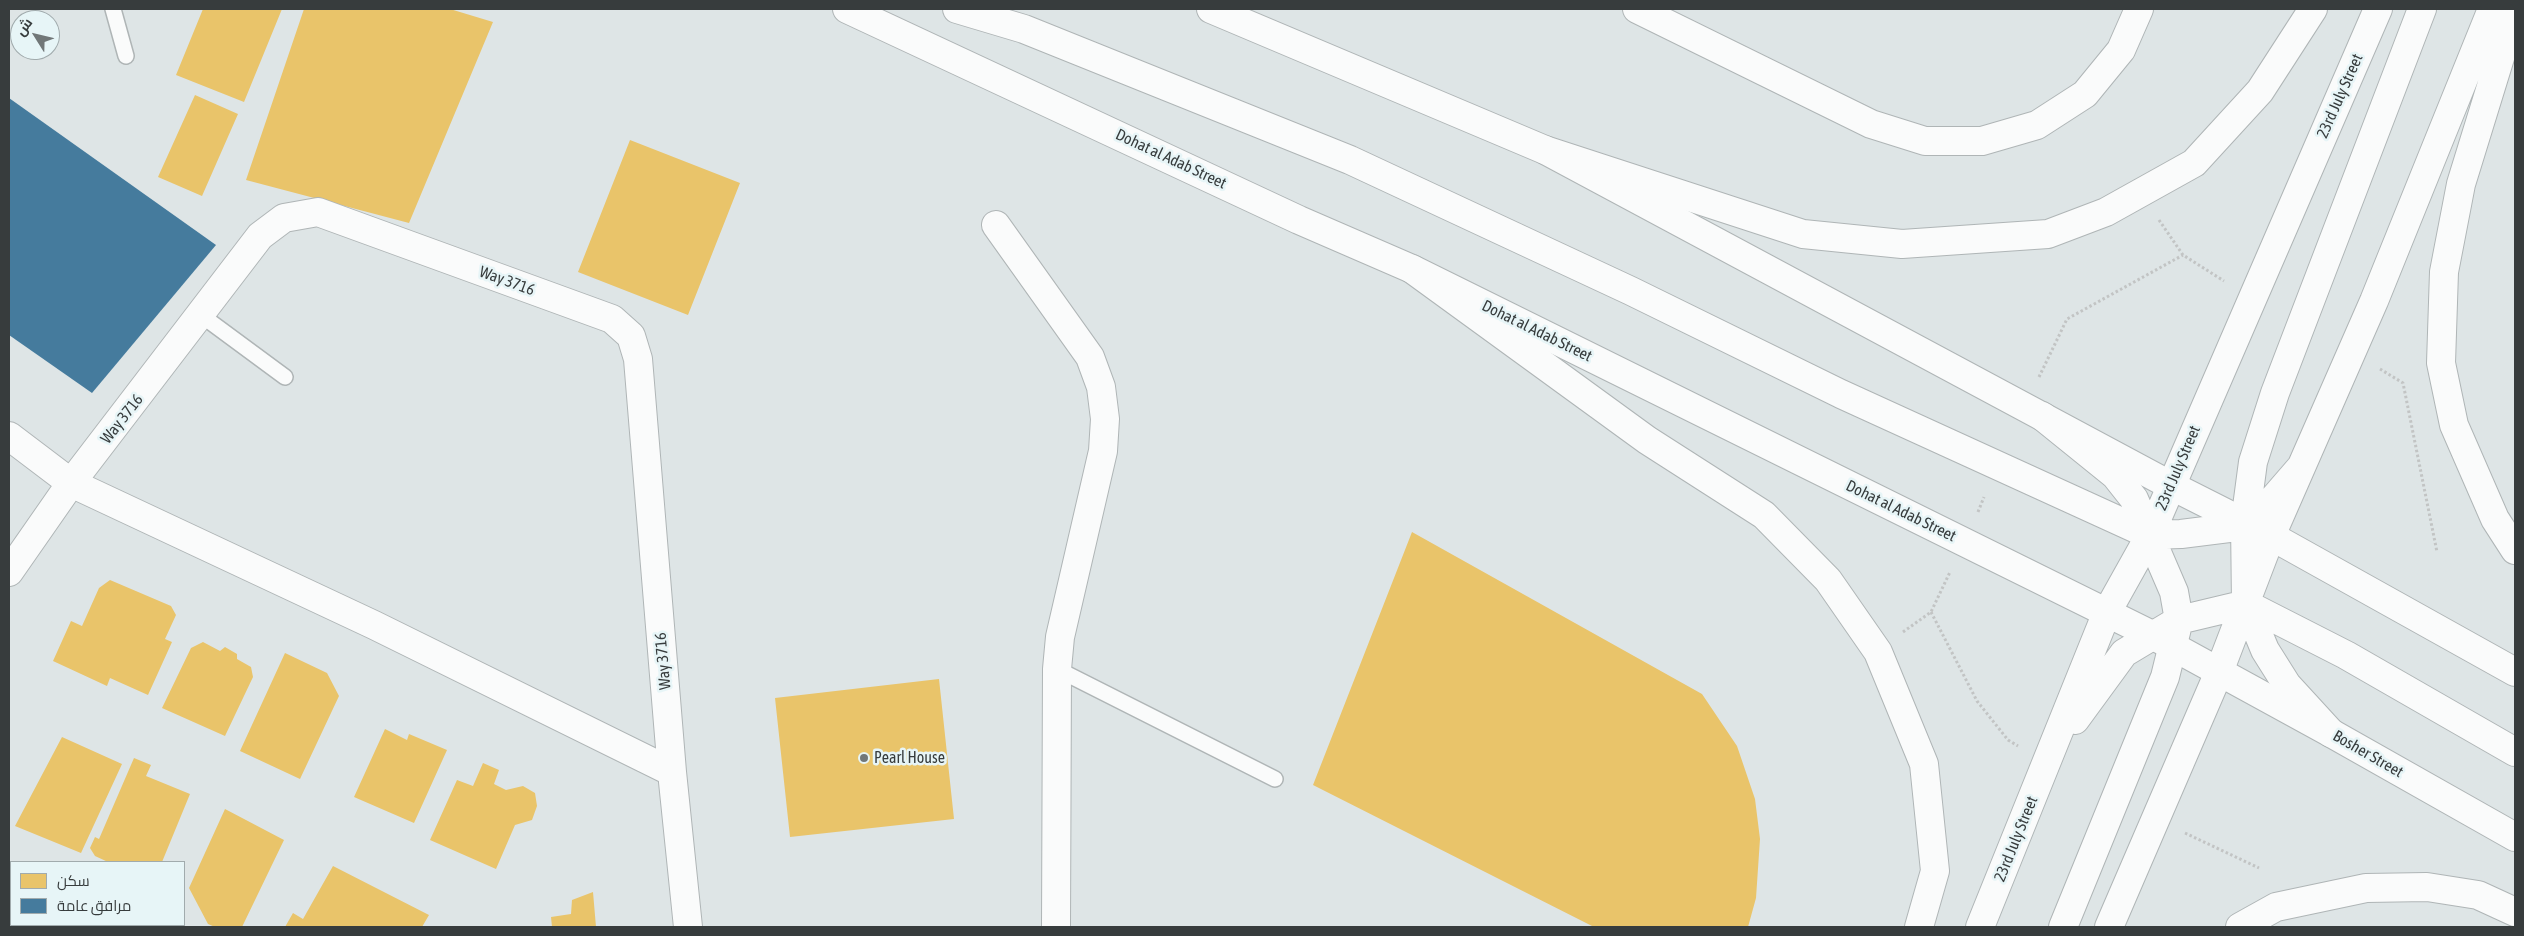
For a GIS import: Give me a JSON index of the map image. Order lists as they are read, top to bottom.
{
  "streets": {
    "main road": [
      "23rd July Street",
      "Dohat al Adab Street",
      "Way 3716",
      "Bosher Street"
    ]
  },
  "crossings": [
    ["23rd July Street", "Dohat al Adab Street"],
    ["Dohat al Adab Street", "Bosher Street"]
  ],
  "places": ["Pearl House"],
  "legend": ["سكن", "مرافق عامة"],
  "north": "top left"
}
